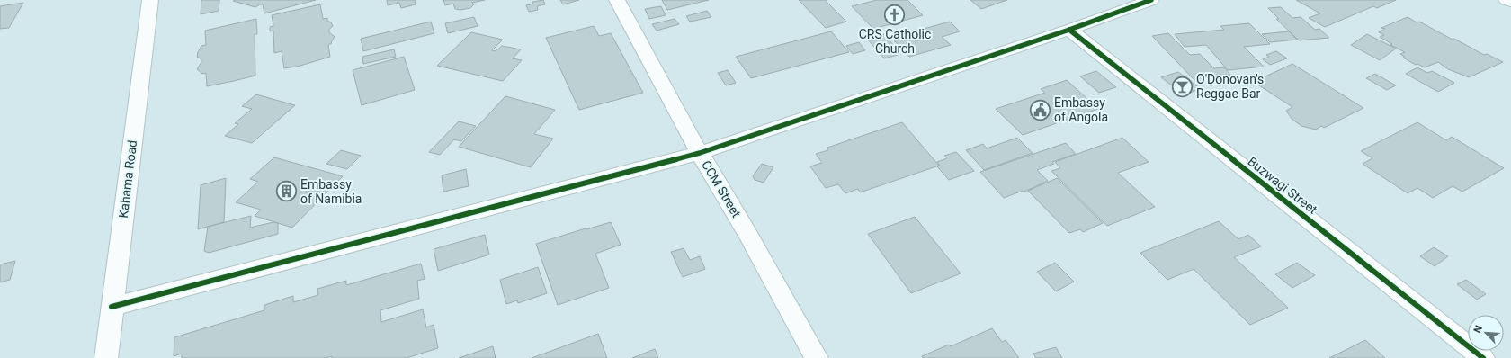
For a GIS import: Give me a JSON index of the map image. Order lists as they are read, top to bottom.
{
  "streets": {
    "street": ["Kahama Road", "Buzwagi Street", "CCM Street"]
  },
  "places": {
    "church": ["CRS Catholic Church"],
    "bar": ["O'Donovan's Reggae Bar"],
    "public building": ["Embassy of Angola"],
    "building": ["Embassy of Namibia"]
  },
  "north": "top left"
}
